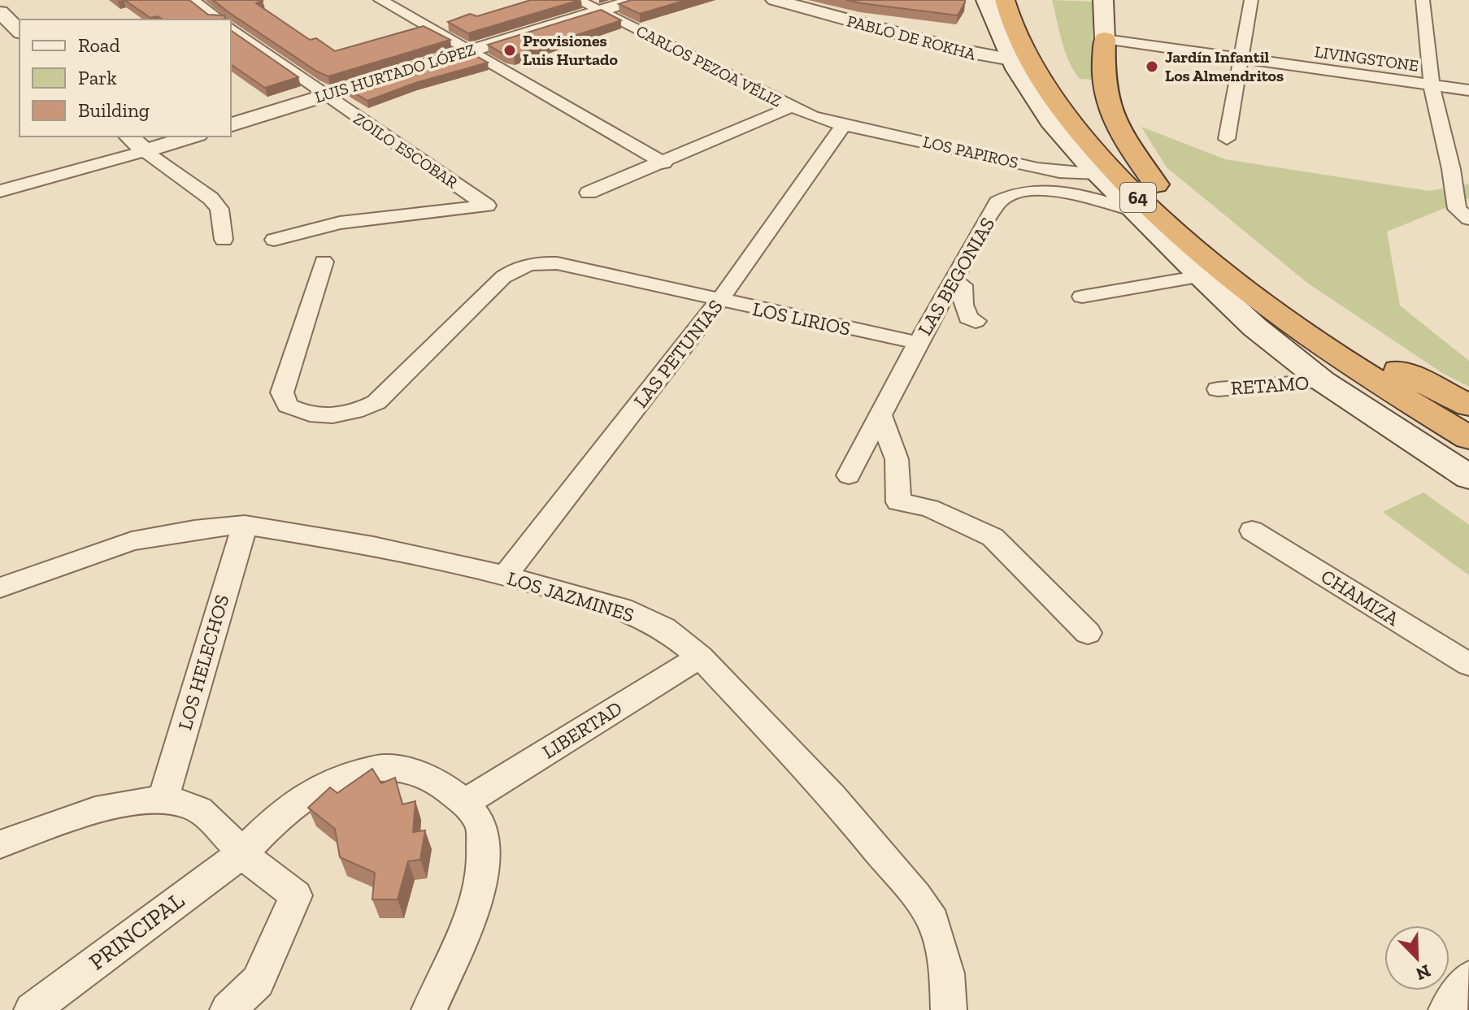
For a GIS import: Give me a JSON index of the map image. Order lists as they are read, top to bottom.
{
  "streets": {
    "highway": ["64"],
    "street": [
      "PABLO DE ROKHA",
      "LIVINGSTONE",
      "CARLOS PEZOA VÉLIZ",
      "LUIS HURTADO LÓPEZ",
      "ZOILO ESCOBAR",
      "LOS PAPIROS",
      "LAS BEGONIAS",
      "LOS LIRIOS",
      "LAS PETUNIAS",
      "RETAMO",
      "LOS JAZMINES",
      "CHAMIZA",
      "LOS HELECHOS",
      "LIBERTAD",
      "PRINCIPAL"
    ]
  },
  "crossings": [
    ["CARLOS PEZOA VÉLIZ", "LUIS HURTADO LÓPEZ"],
    ["CARLOS PEZOA VÉLIZ", "LOS PAPIROS"],
    ["CARLOS PEZOA VÉLIZ", "LAS PETUNIAS"],
    ["LUIS HURTADO LÓPEZ", "ZOILO ESCOBAR"],
    ["LOS PAPIROS", "LAS PETUNIAS"],
    ["LAS BEGONIAS", "LOS LIRIOS"],
    ["LOS LIRIOS", "LAS PETUNIAS"],
    ["LAS PETUNIAS", "LOS JAZMINES"],
    ["LOS JAZMINES", "LOS HELECHOS"],
    ["LOS JAZMINES", "LIBERTAD"],
    ["LIBERTAD", "PRINCIPAL"]
  ],
  "places": ["Provisiones Luis Hurtado", "Jardín Infantil Los Almendritos"],
  "legend": ["Road", "Park", "Building"],
  "north": "bottom right"
}
